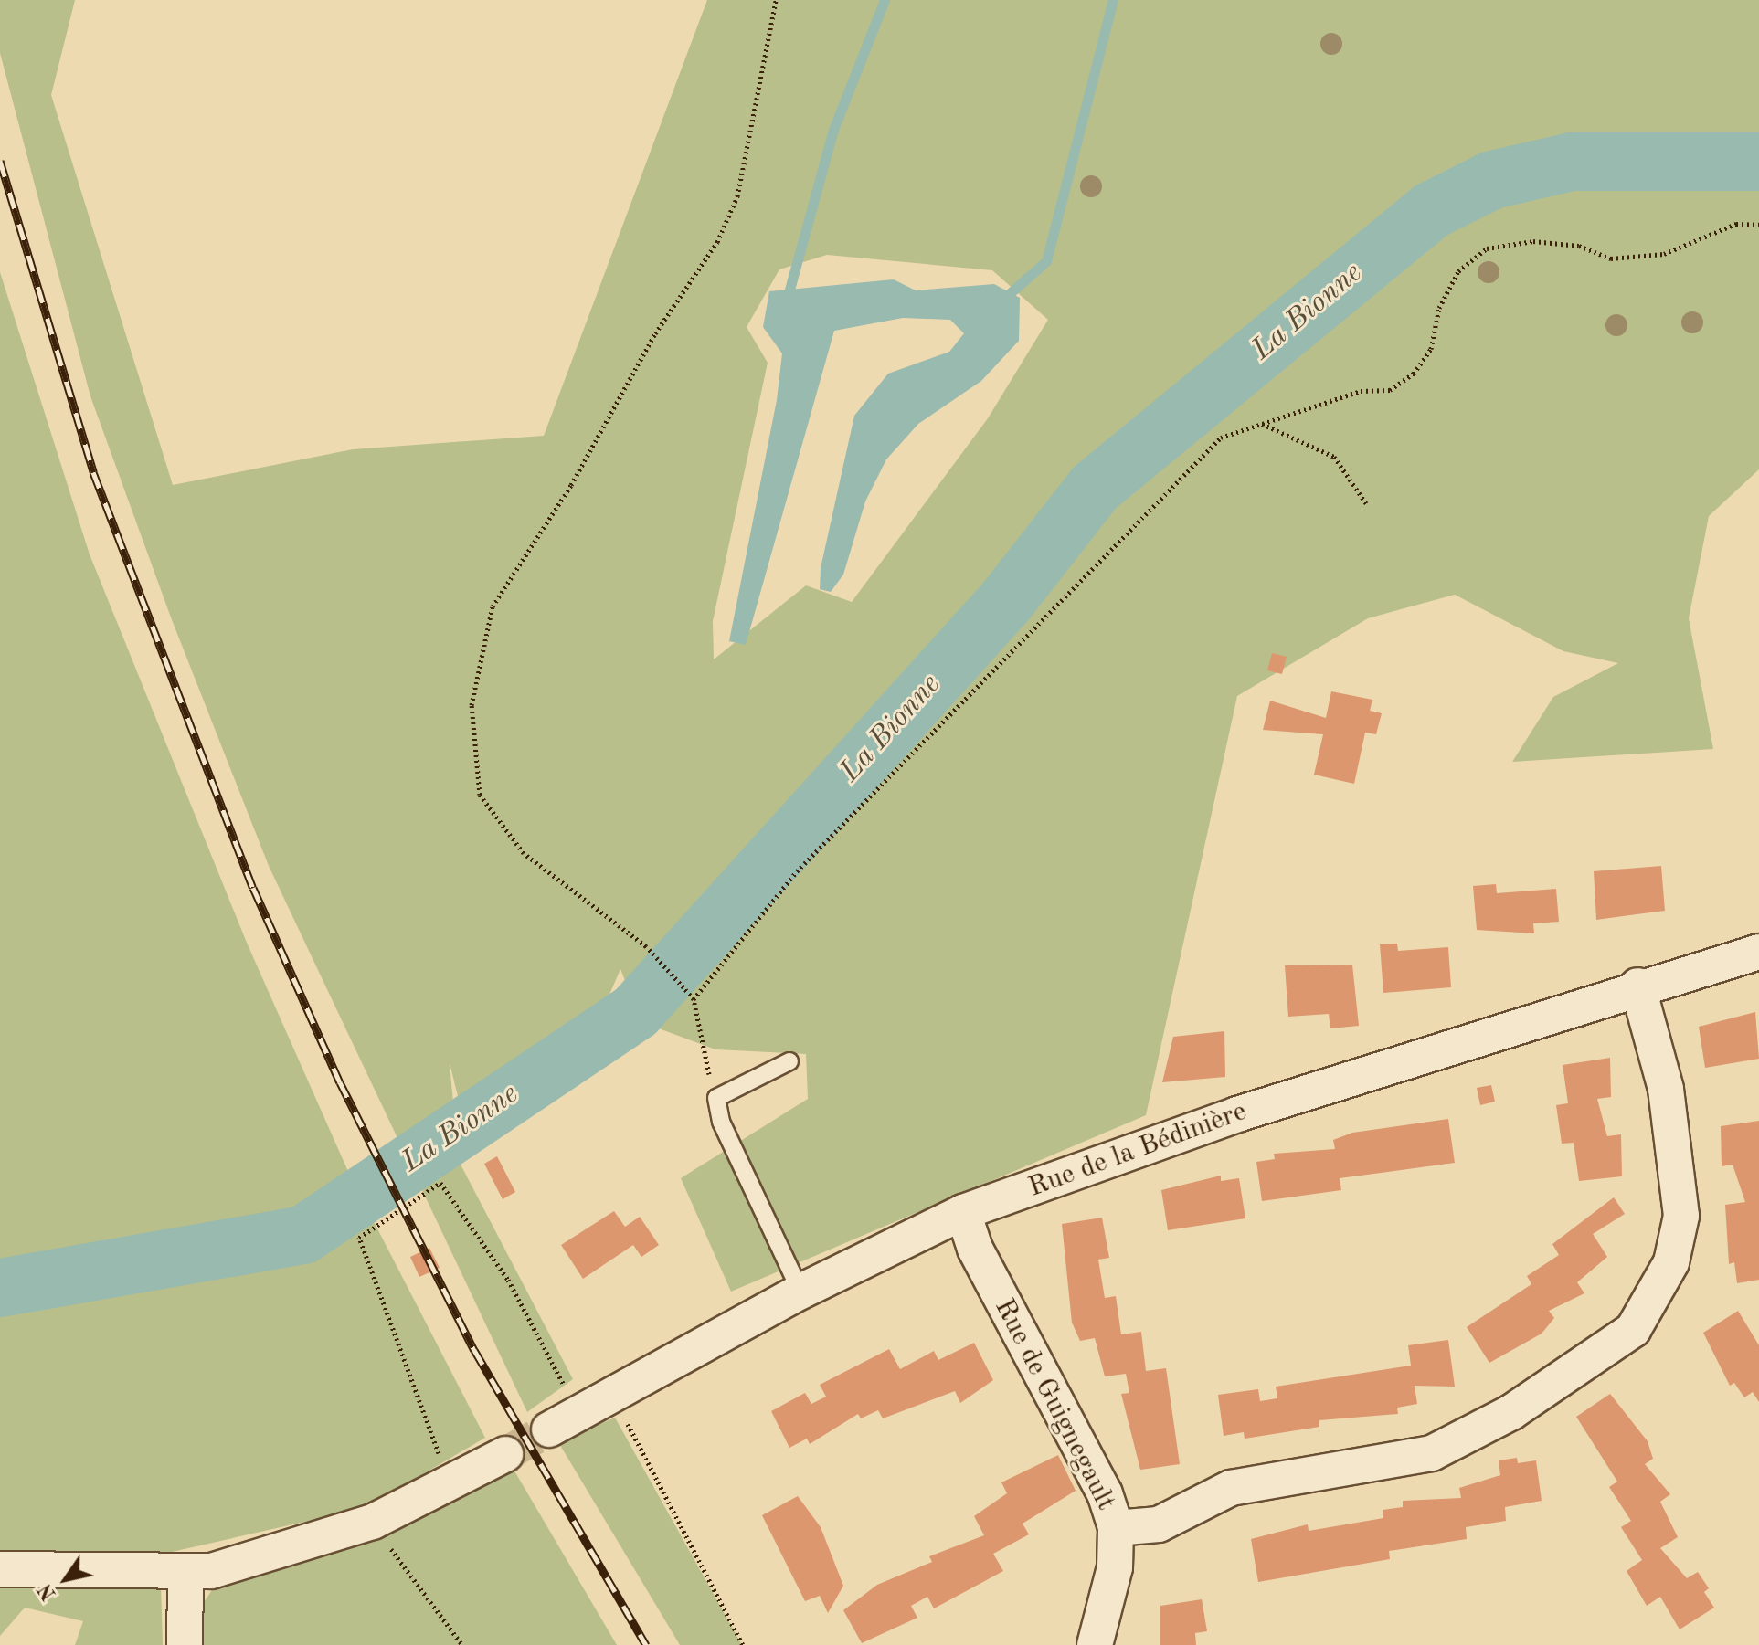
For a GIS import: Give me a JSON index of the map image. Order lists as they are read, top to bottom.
{
  "streets": {
    "street": ["Rue de la Bédinière", "Rue de Guignegault"]
  },
  "crossings": [
    ["Rue de la Bédinière", "Rue de Guignegault"]
  ],
  "water": ["La Bionne"],
  "north": "bottom left"
}
